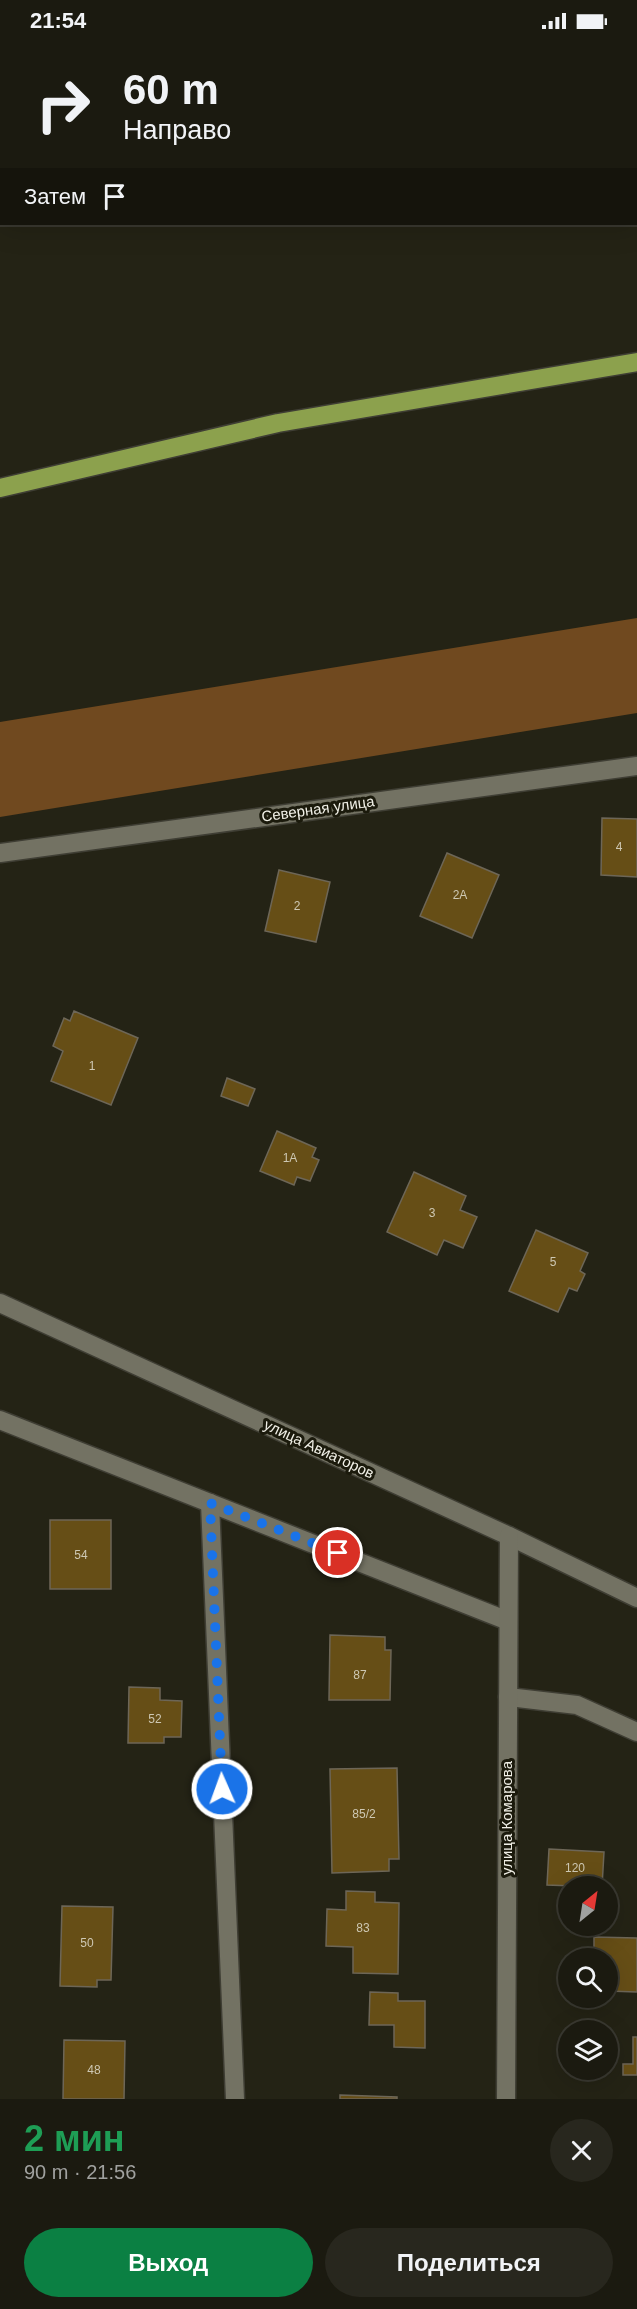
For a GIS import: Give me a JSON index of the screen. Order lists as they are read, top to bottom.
{
  "streets": {
    "street": ["Северная улица", "улица Авиаторов", "улица Комарова"]
  },
  "crossings": [
    ["улица Авиаторов", "улица Комарова"]
  ],
  "house_numbers": [
    "4",
    "2А",
    "2",
    "1",
    "1А",
    "3",
    "5",
    "54",
    "87",
    "52",
    "85/2",
    "120",
    "83",
    "50",
    "48"
  ],
  "north": "top right",
  "page": {
    "status": "21:54",
    "turn": ["60 m", "Направо"],
    "then": "Затем",
    "heading": ["2 мин", "90 m · 21:56"],
    "buttons": ["Выход", "Поделиться"]
  }
}
